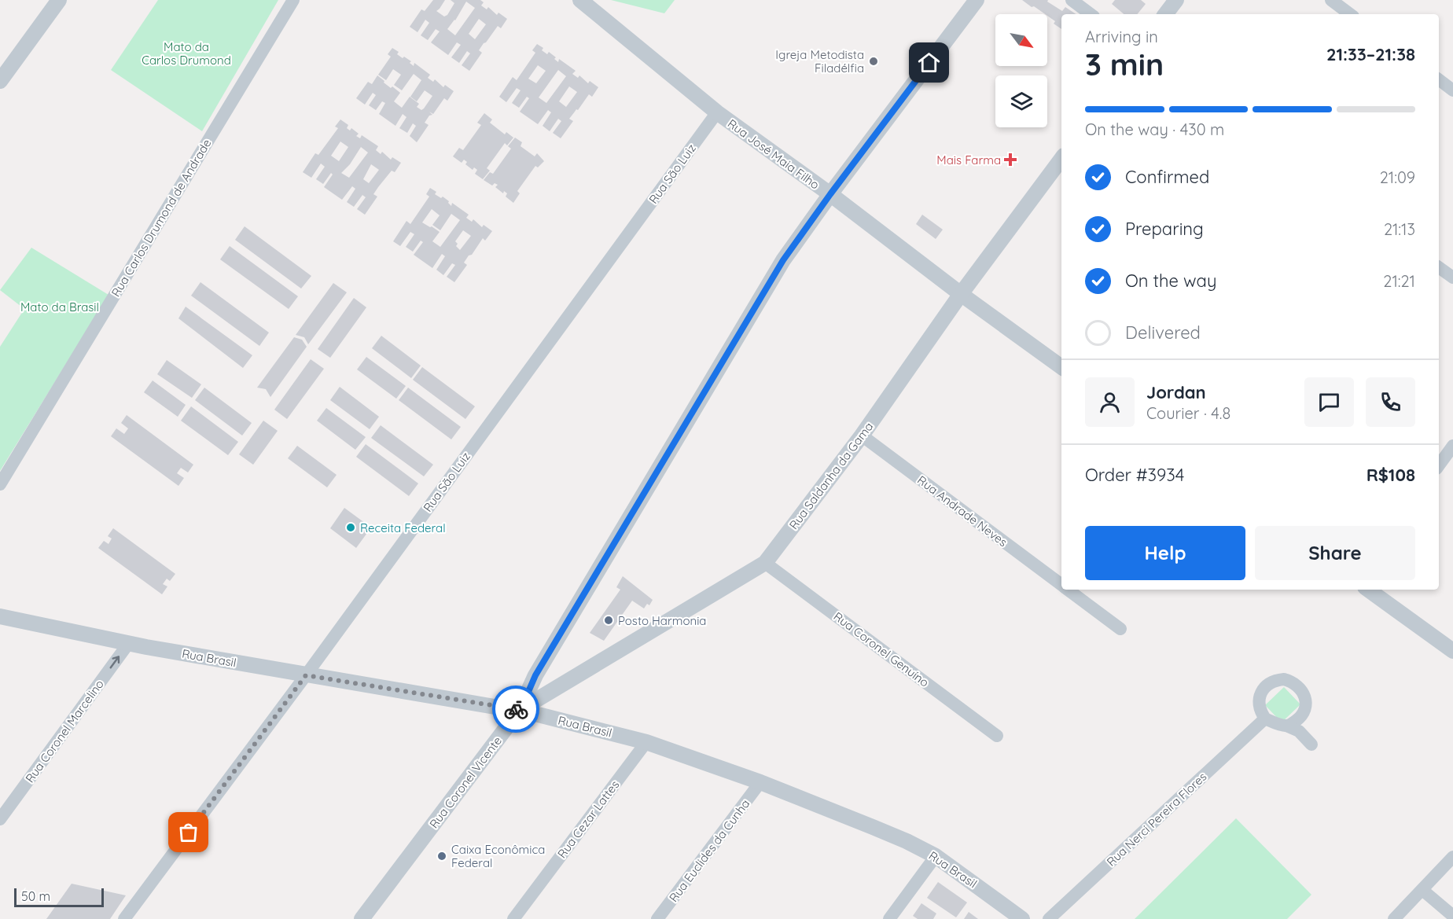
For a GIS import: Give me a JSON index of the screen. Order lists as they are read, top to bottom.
{
  "streets": {
    "street": [
      "Rua José Maia Filho",
      "Rua São Luiz",
      "Rua Carlos Drumond de Andrade",
      "Rua Saldanha da Gama",
      "Rua Andrade Neves",
      "Rua Coronel Genuíno",
      "Rua Brasil",
      "Rua Coronel Marcelino",
      "Rua Coronel Vicente",
      "Rua Cezar Lattes",
      "Rua Nerci Pereira Flores",
      "Rua Euclides da Cunha"
    ]
  },
  "crossings": [
    ["Rua José Maia Filho", "Rua São Luiz"],
    ["Rua José Maia Filho", "Rua Saldanha da Gama"],
    ["Rua José Maia Filho", "Rua Coronel Vicente"],
    ["Rua São Luiz", "Rua Brasil"],
    ["Rua Saldanha da Gama", "Rua Andrade Neves"],
    ["Rua Saldanha da Gama", "Rua Coronel Genuíno"],
    ["Rua Saldanha da Gama", "Rua Brasil"],
    ["Rua Saldanha da Gama", "Rua Coronel Vicente"],
    ["Rua Brasil", "Rua Coronel Marcelino"],
    ["Rua Brasil", "Rua Coronel Vicente"],
    ["Rua Brasil", "Rua Cezar Lattes"],
    ["Rua Brasil", "Rua Euclides da Cunha"]
  ],
  "one_way": ["Rua Coronel Marcelino"],
  "parks": ["Mato da Carlos Drumond", "Mato da Brasil"],
  "places": {
    "other": [
      "Igreja Metodista Filadélfia",
      "Receita Federal",
      "Posto Harmonia",
      "Caixa Econômica Federal"
    ],
    "health": ["Mais Farma"]
  },
  "scale_bar": "50 m",
  "north": "bottom right",
  "page": {
    "heading": ["3 min", "Arriving in", "21:33–21:38"],
    "panel": [
      "Jordan",
      "Courier · 4.8",
      "Order #3934",
      "R$108"
    ],
    "bar": "On the way · 430 m",
    "list": [
      ["Confirmed", "21:09"],
      ["Preparing", "21:13"],
      ["On the way", "21:21"],
      "Delivered"
    ],
    "buttons": ["Help", "Share"],
    "scale": "50 m"
  }
}
